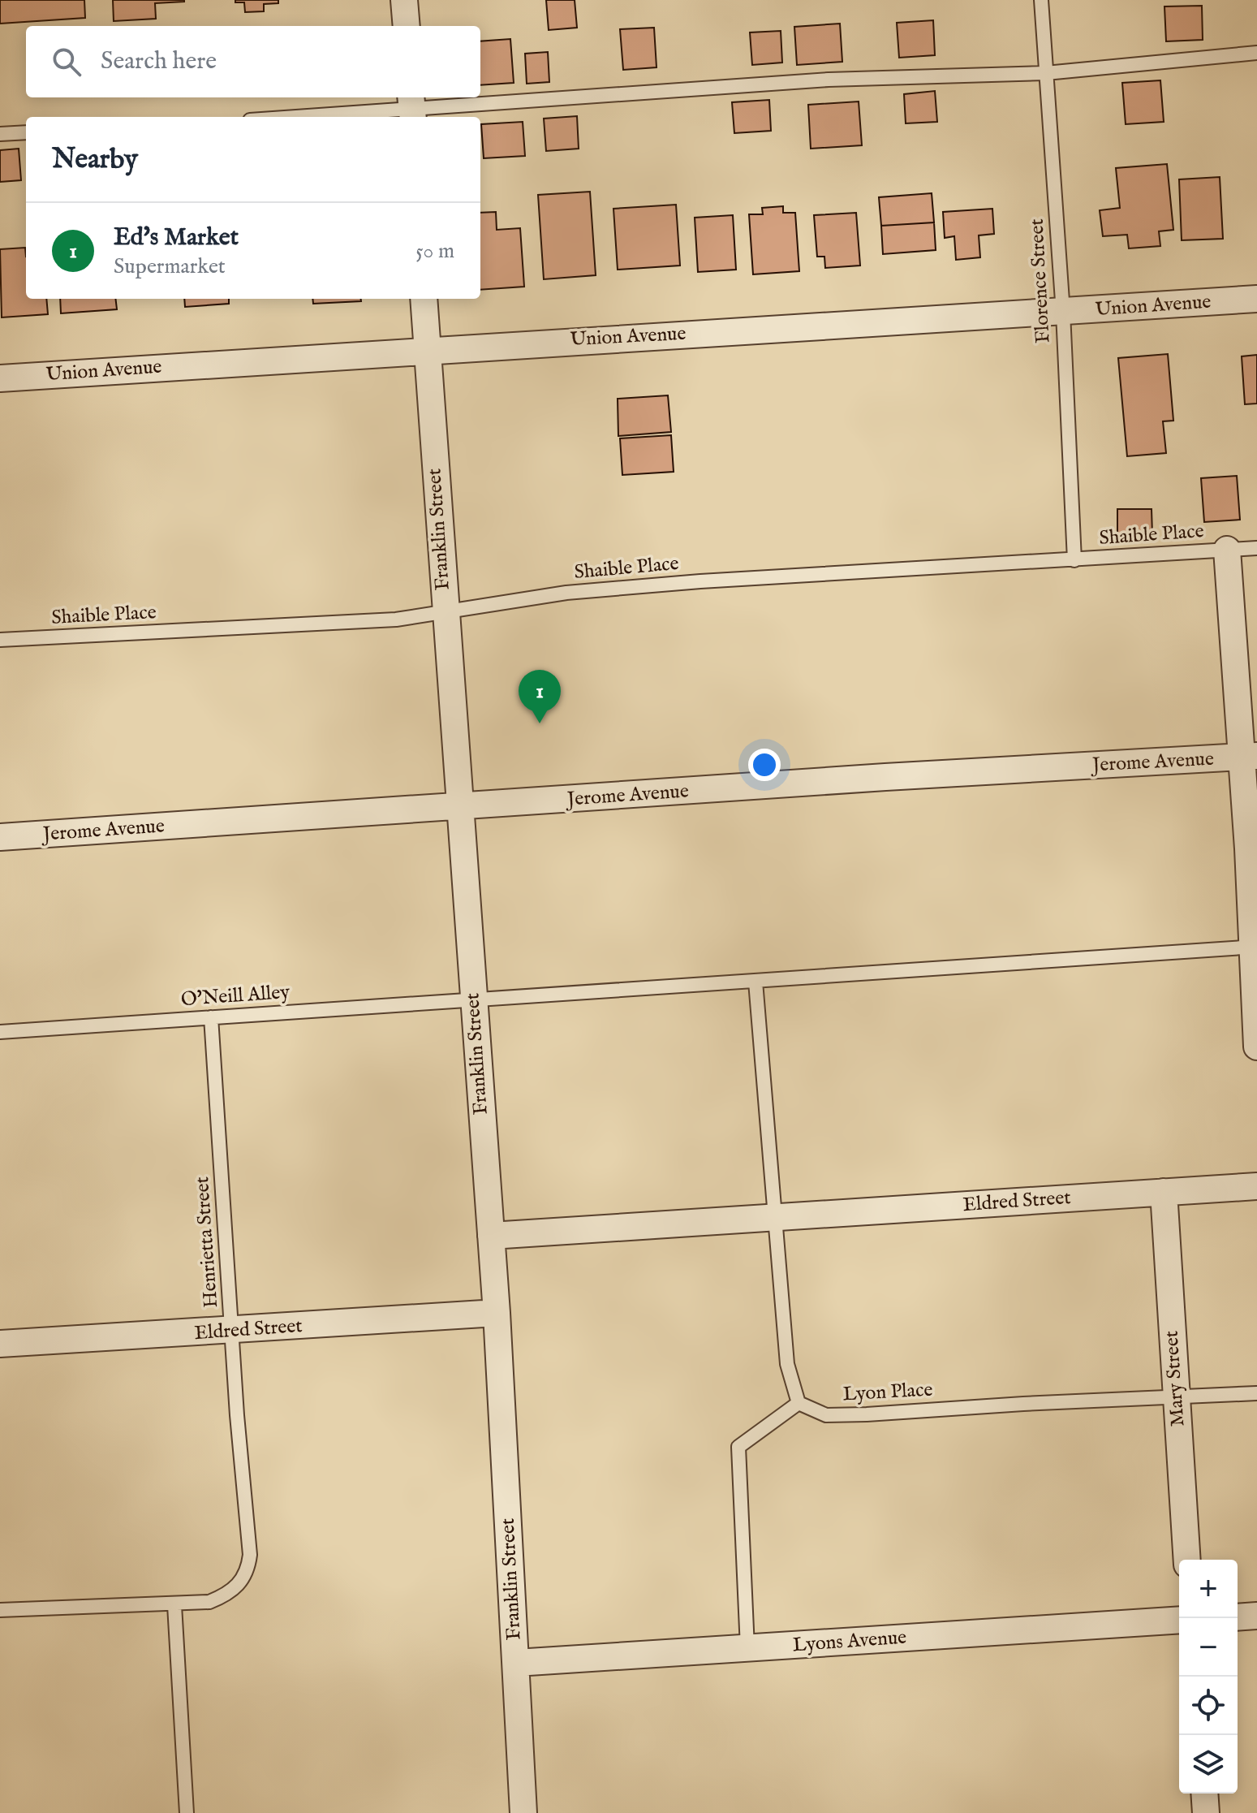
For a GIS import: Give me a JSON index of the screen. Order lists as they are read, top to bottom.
{
  "streets": {
    "street": [
      "Union Avenue",
      "Franklin Street",
      "Jerome Avenue",
      "Eldred Street",
      "Mary Street",
      "Lyons Avenue"
    ],
    "lane": [
      "Florence Street",
      "Shaible Place",
      "O'Neill Alley",
      "Henrietta Street",
      "Lyon Place"
    ]
  },
  "crossings": [
    ["Florence Street", "Union Avenue"],
    ["Florence Street", "Shaible Place"],
    ["Union Avenue", "Franklin Street"],
    ["Franklin Street", "Shaible Place"],
    ["Franklin Street", "Jerome Avenue"],
    ["Franklin Street", "O'Neill Alley"],
    ["Franklin Street", "Eldred Street"],
    ["Franklin Street", "Lyons Avenue"],
    ["O'Neill Alley", "Henrietta Street"],
    ["Eldred Street", "Henrietta Street"],
    ["Eldred Street", "Mary Street"],
    ["Mary Street", "Lyon Place"]
  ],
  "page": {
    "search": "Search here",
    "heading": "Nearby",
    "list": [
      {
        "mark": "1",
        "name": "Ed's Market",
        "note": "Supermarket",
        "value": "50 m"
      }
    ],
    "pins": "1",
    "map_buttons": ["+", "−"]
  }
}
